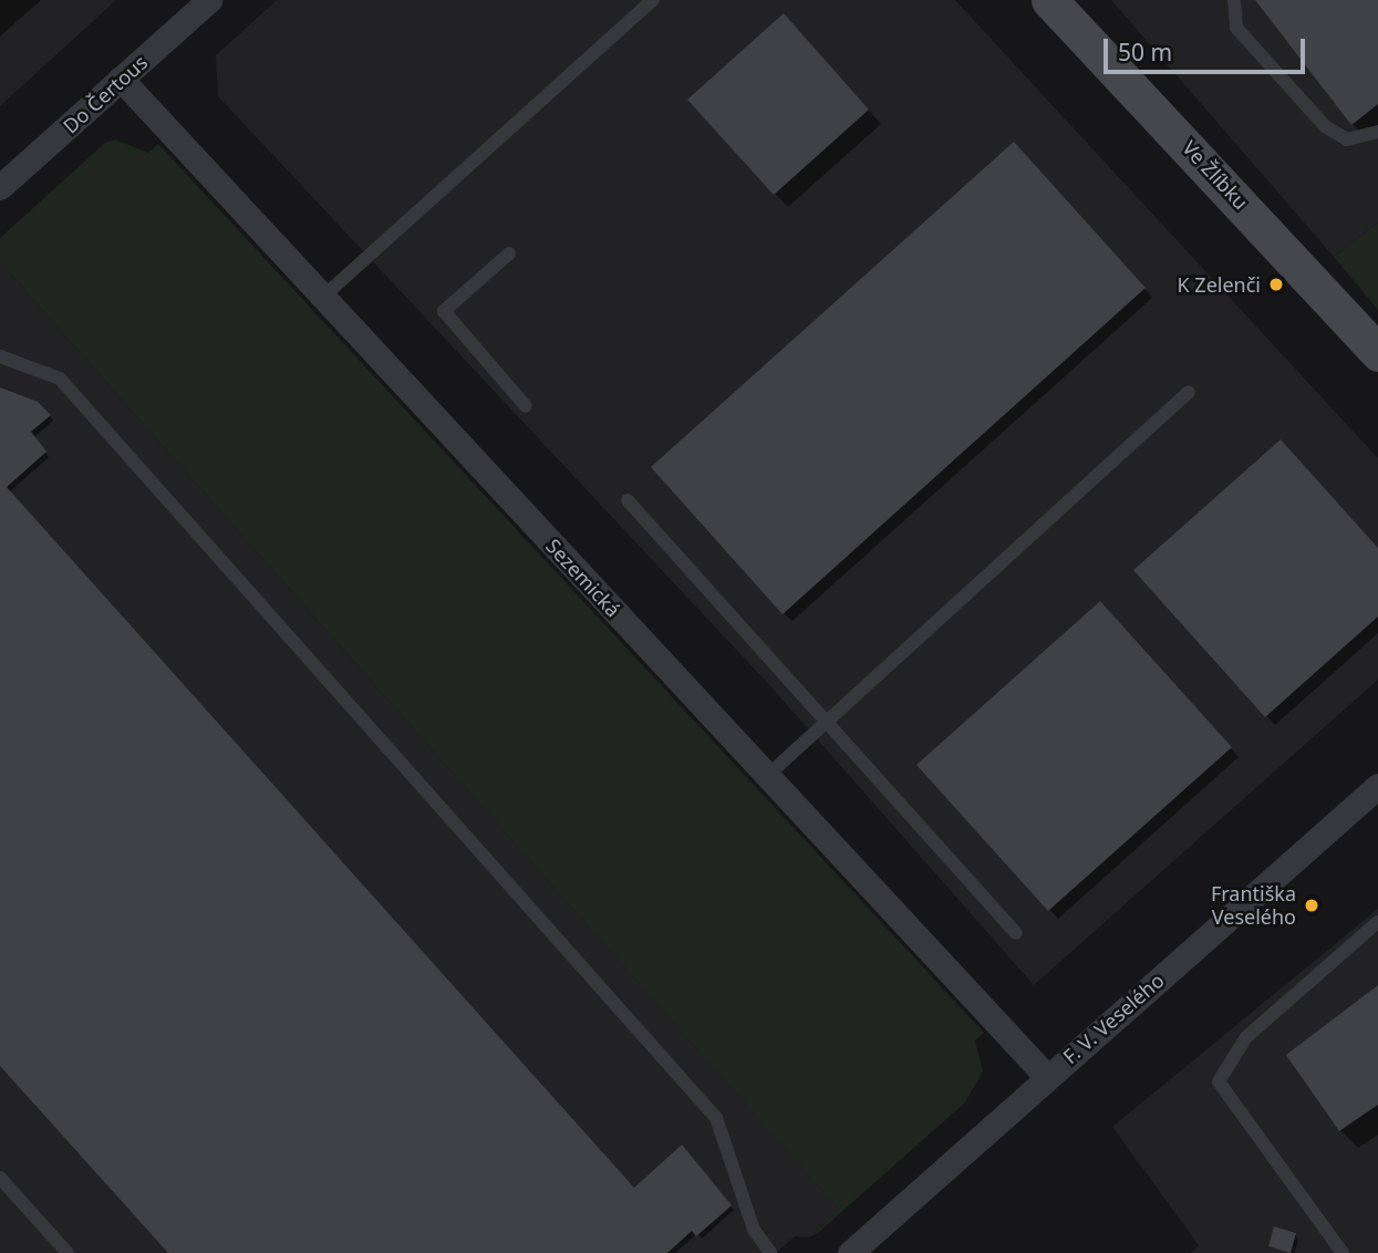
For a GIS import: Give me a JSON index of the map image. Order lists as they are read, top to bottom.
{
  "streets": {
    "street": [
      "Do Čertous",
      "Ve Žlíbku",
      "Sezemická",
      "F. V. Veselého"
    ]
  },
  "crossings": [
    ["Do Čertous", "Sezemická"],
    ["Sezemická", "F. V. Veselého"]
  ],
  "places": ["K Zelenči", "Františka Veselého"],
  "scale_bar": "50 m"
}
